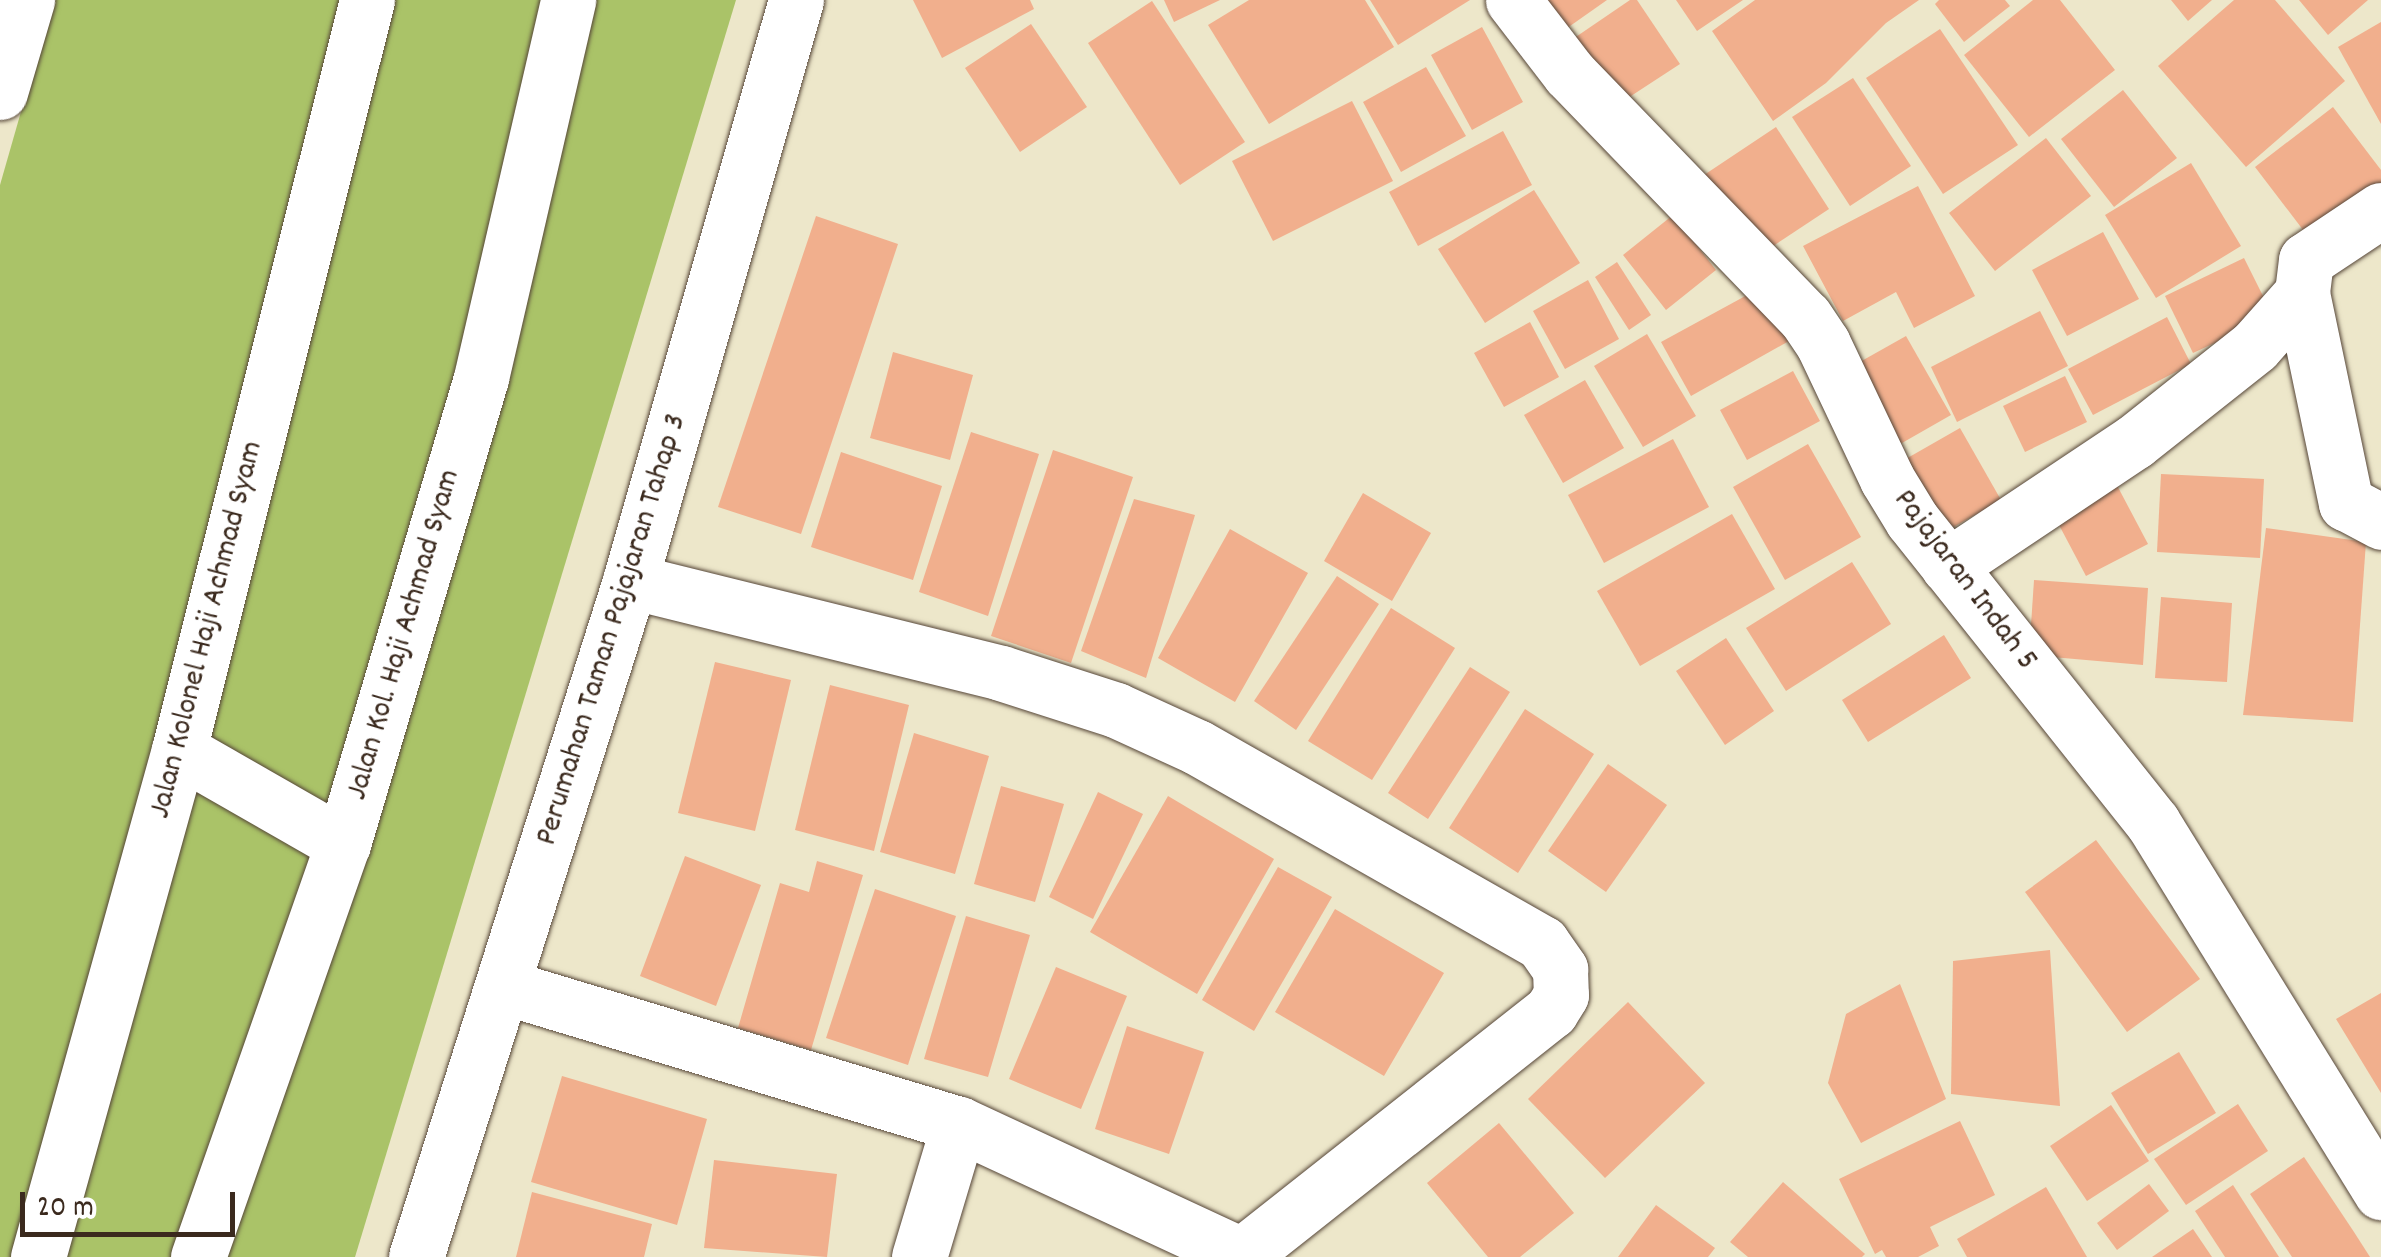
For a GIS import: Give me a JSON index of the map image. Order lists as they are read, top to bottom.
{
  "streets": {
    "street": [
      "Pajajaran Indah 5",
      "Jalan Kolonel Haji Achmad Syam",
      "Perumahan Taman Pajajaran Tahap 3",
      "Jalan Kol. Haji Achmad Syam"
    ]
  },
  "scale_bar": "20 m"
}
